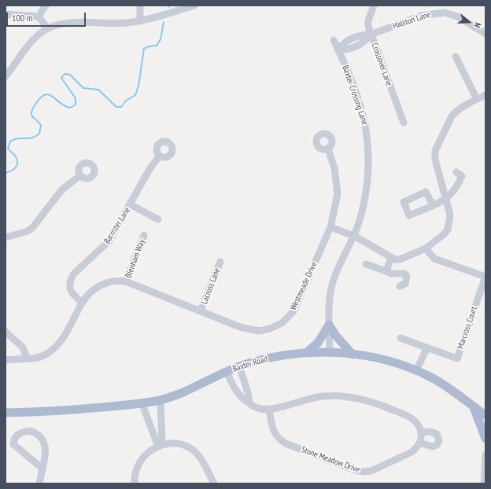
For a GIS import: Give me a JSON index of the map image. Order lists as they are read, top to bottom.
{
  "streets": {
    "main road": ["Baxter Road"],
    "street": [
      "Halston Lane",
      "Crossover Lane",
      "Baxter Crossing Lane",
      "Barrister Lane",
      "Blenham Way",
      "Lacross Lane",
      "Westmeade Drive",
      "Marcross Court",
      "Stone Meadow Drive"
    ]
  },
  "crossings": [
    ["Halston Lane", "Crossover Lane"],
    ["Halston Lane", "Baxter Crossing Lane"],
    ["Baxter Crossing Lane", "Baxter Road"],
    ["Barrister Lane", "Westmeade Drive"],
    ["Blenham Way", "Westmeade Drive"],
    ["Lacross Lane", "Westmeade Drive"]
  ],
  "scale_bar": "100 m",
  "north": "right"
}
